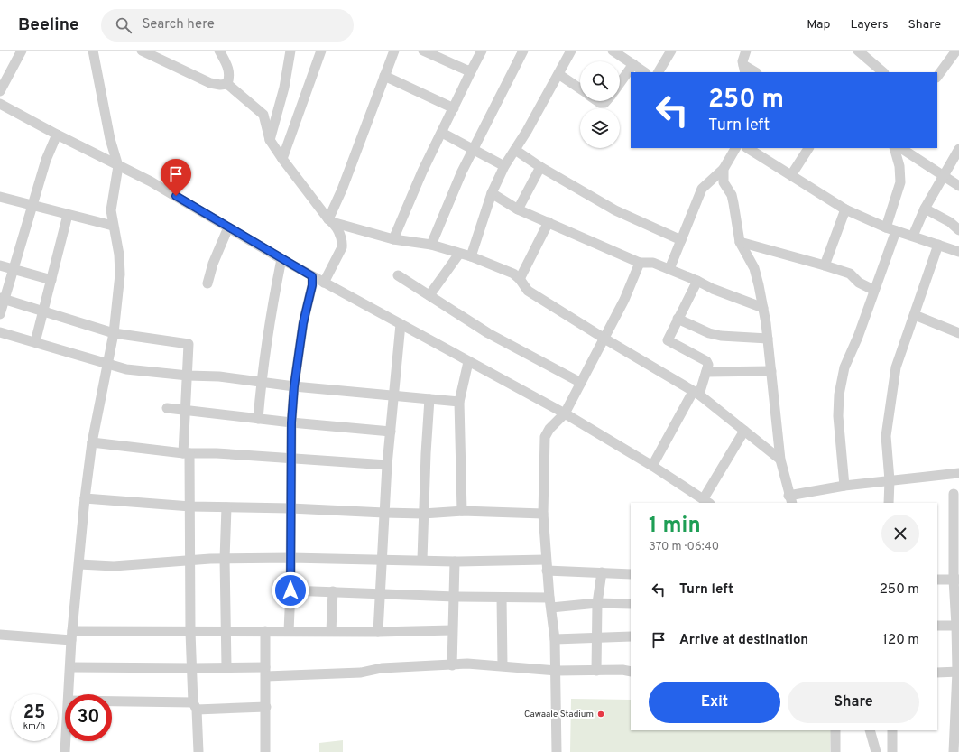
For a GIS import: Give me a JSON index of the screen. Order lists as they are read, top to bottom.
{
  "places": ["Cawaale Stadium"],
  "page": {
    "header": "Beeline",
    "search": "Search here",
    "nav": ["Map", "Layers", "Share"],
    "turn": ["250 m", "Turn left"],
    "heading": ["1 min", "370 m · 06:40"],
    "list": [
      {
        "name": "Turn left",
        "value": "250 m"
      },
      {
        "name": "Arrive at destination",
        "value": "120 m"
      }
    ],
    "buttons": ["Exit", "Share"],
    "speed": "25 km/h",
    "limit": "30"
  }
}
